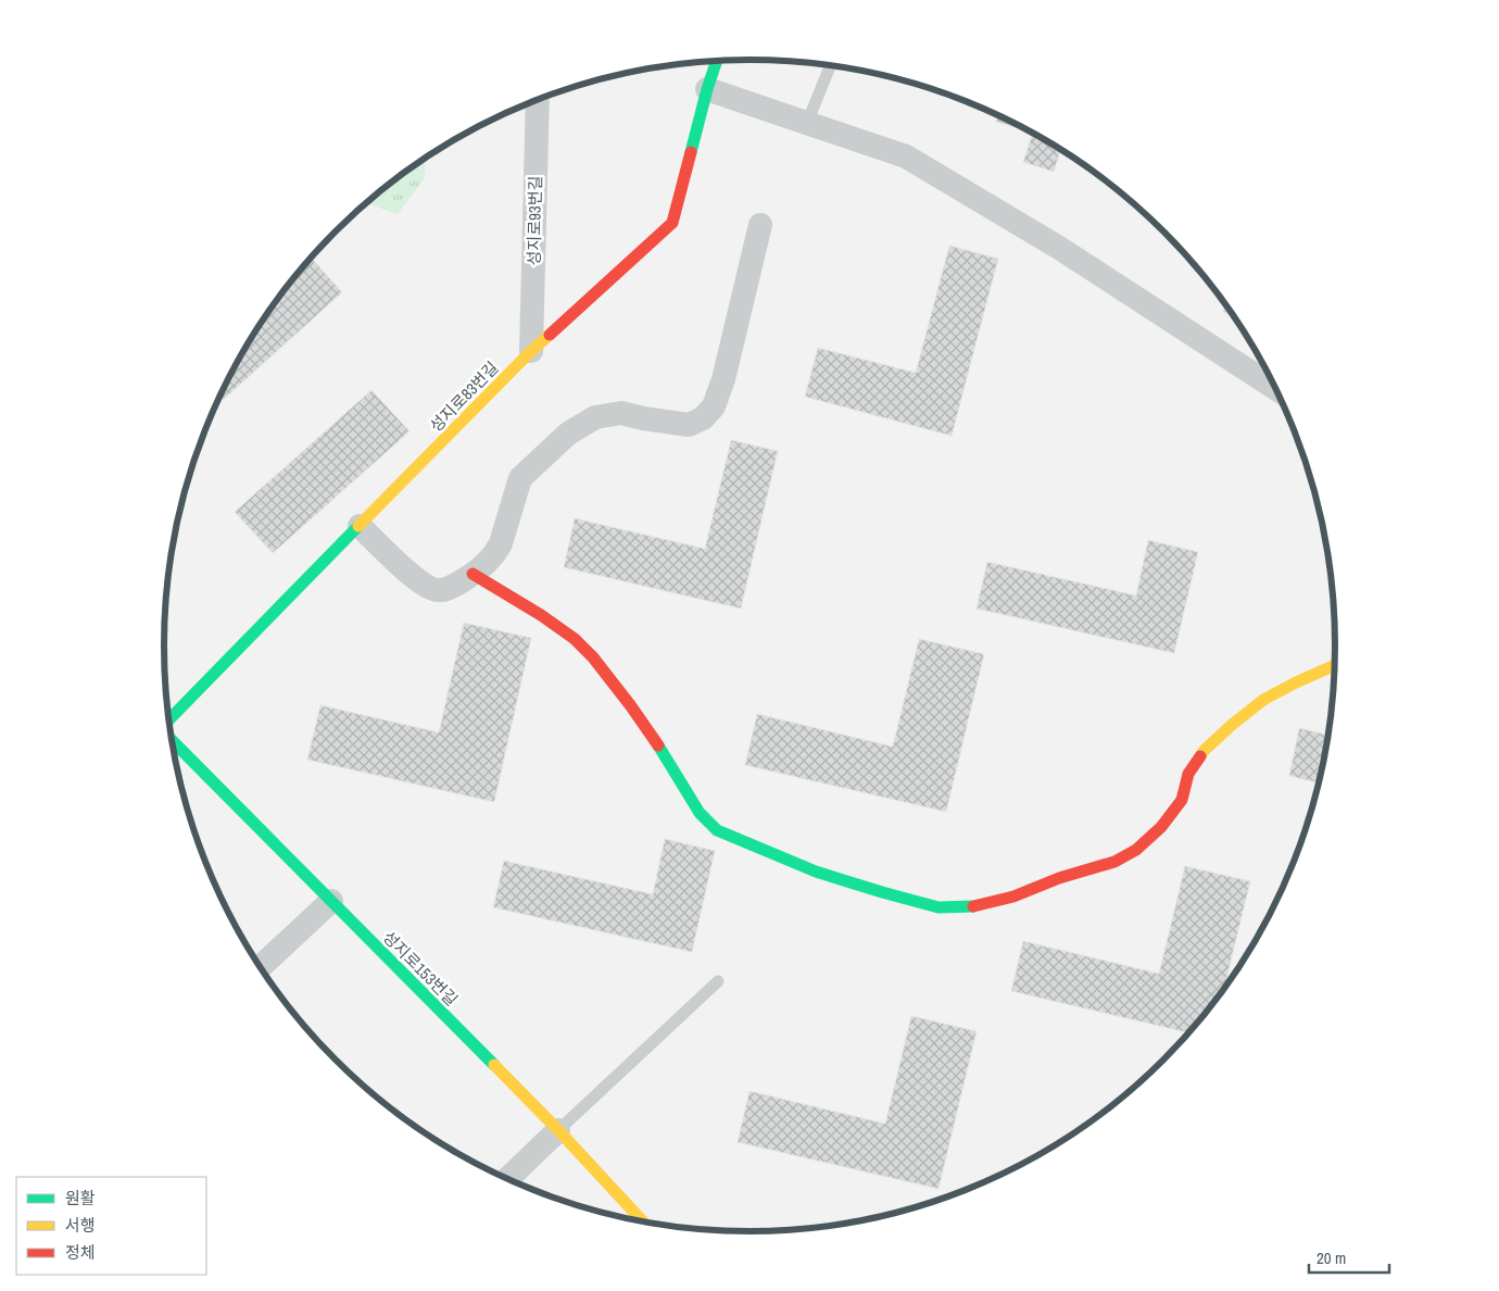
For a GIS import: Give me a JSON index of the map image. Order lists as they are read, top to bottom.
{
  "streets": {
    "street": ["성지로93번길", "성지로83번길", "성지로153번길"]
  },
  "crossings": [
    ["성지로93번길", "성지로83번길"]
  ],
  "legend": ["원활", "서행", "정체"],
  "scale_bar": "20 m"
}
